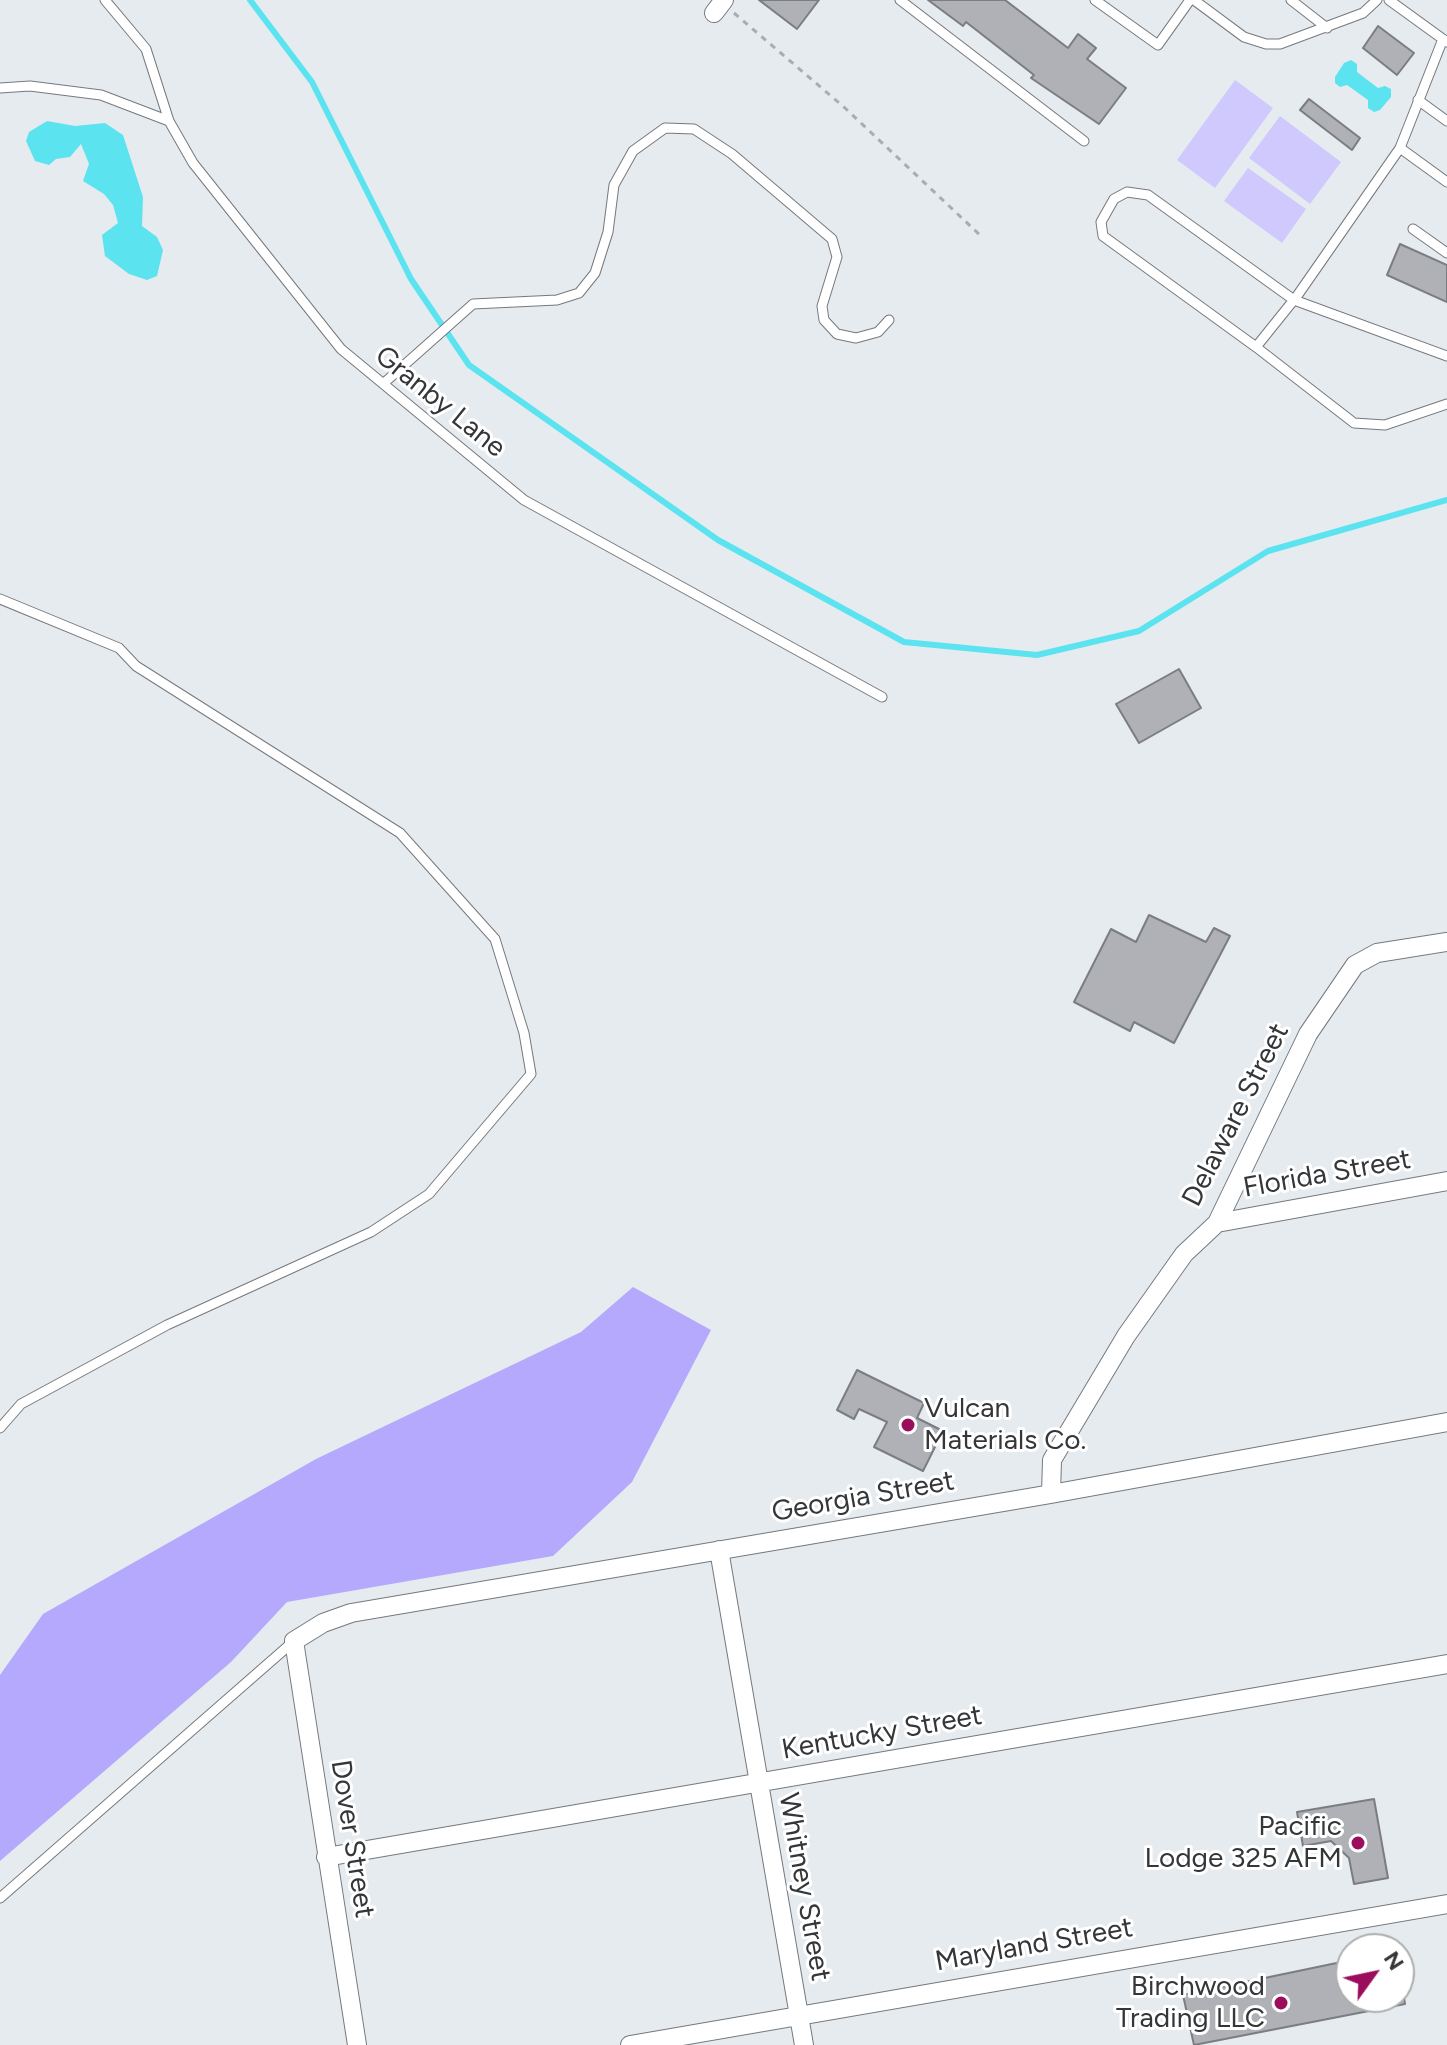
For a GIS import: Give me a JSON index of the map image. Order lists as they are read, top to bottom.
{
  "streets": {
    "street": [
      "Delaware Street",
      "Florida Street",
      "Georgia Street",
      "Kentucky Street",
      "Dover Street",
      "Whitney Street",
      "Maryland Street"
    ],
    "lane": ["Granby Lane"]
  },
  "crossings": [
    ["Delaware Street", "Florida Street"],
    ["Delaware Street", "Georgia Street"],
    ["Georgia Street", "Dover Street"],
    ["Georgia Street", "Whitney Street"],
    ["Kentucky Street", "Dover Street"],
    ["Kentucky Street", "Whitney Street"],
    ["Whitney Street", "Maryland Street"]
  ],
  "places": ["Vulcan Materials Co.", "Pacific Lodge 325 AFM", "Birchwood Trading LLC"],
  "north": "top right"
}
